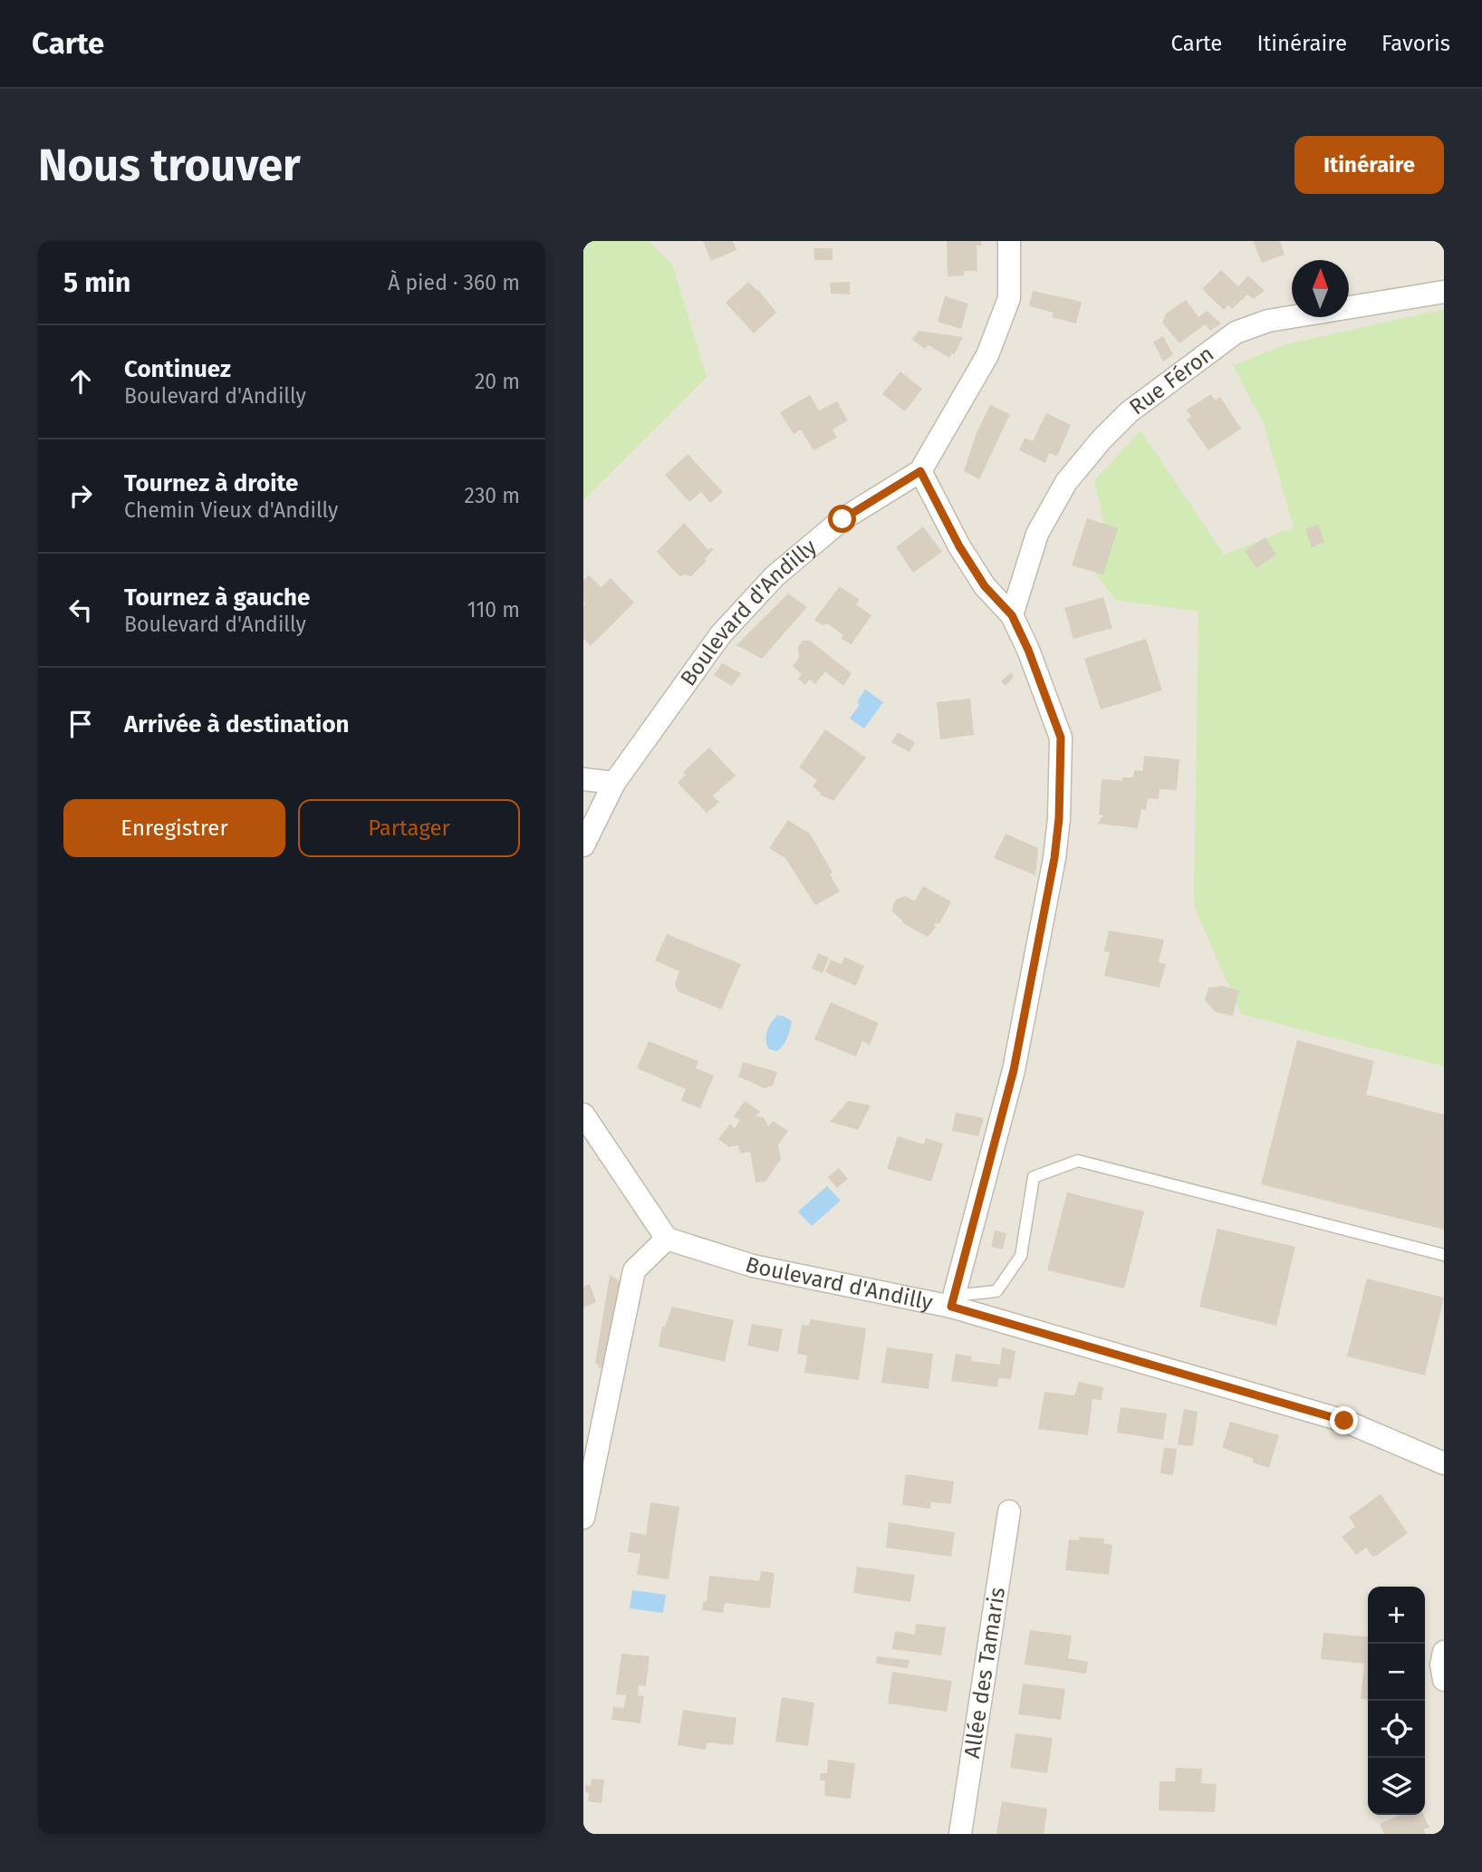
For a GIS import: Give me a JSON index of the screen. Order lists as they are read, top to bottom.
{
  "streets": {
    "street": ["Rue Féron", "Boulevard d'Andilly", "Allée des Tamaris"]
  },
  "north": "top",
  "page": {
    "header": "Carte",
    "nav": ["Carte", "Itinéraire", "Favoris"],
    "buttons": [
      "Itinéraire",
      ["Enregistrer", "Partager"]
    ],
    "title": "Nous trouver",
    "heading": ["5 min", "À pied · 360 m"],
    "list": [
      ["Continuez", "Boulevard d'Andilly", "20 m"],
      ["Tournez à droite", "Chemin Vieux d'Andilly", "230 m"],
      ["Tournez à gauche", "Boulevard d'Andilly", "110 m"],
      "Arrivée à destination"
    ],
    "map_buttons": ["+", "−"]
  }
}
